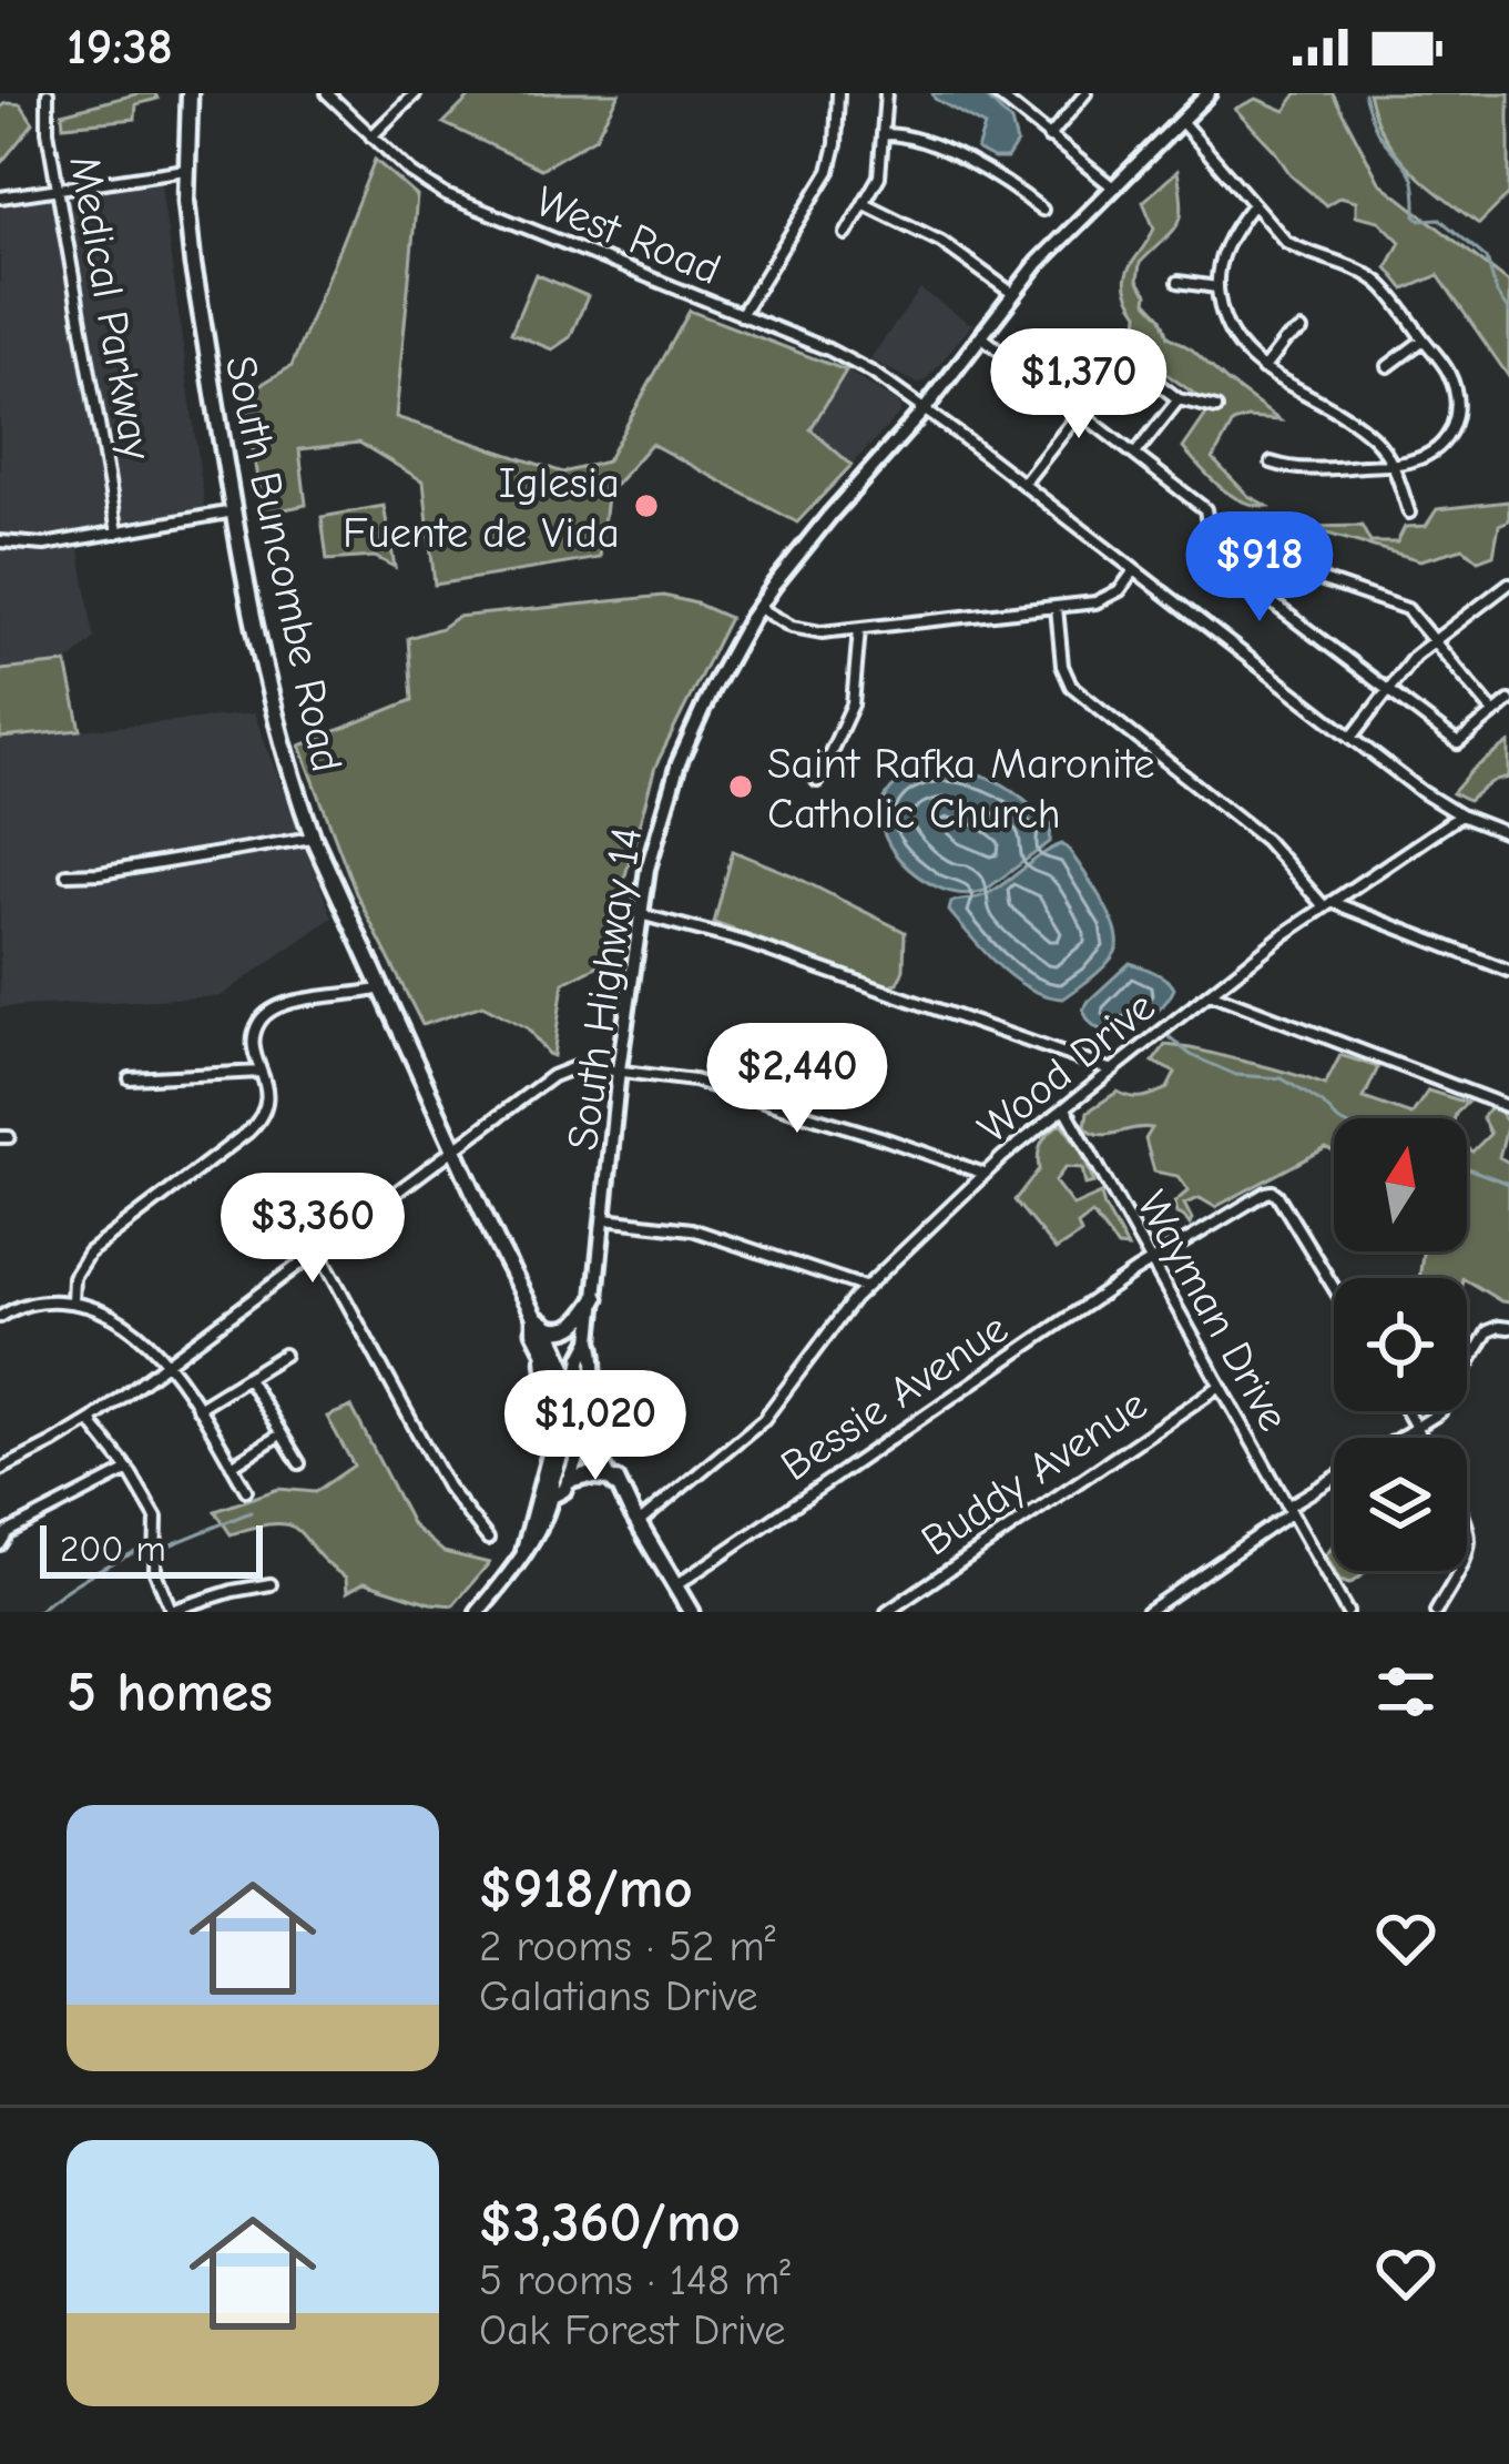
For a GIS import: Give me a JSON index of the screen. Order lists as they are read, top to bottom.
{
  "streets": {
    "main road": ["South Buncombe Road", "South Highway 14"],
    "street": [
      "West Road",
      "Medical Parkway",
      "Wood Drive",
      "Wayman Drive",
      "Bessie Avenue",
      "Buddy Avenue"
    ]
  },
  "crossings": [
    ["West Road", "South Highway 14"],
    ["West Road", "Wood Drive"],
    ["South Buncombe Road", "South Highway 14"],
    ["South Buncombe Road", "Wood Drive"],
    ["South Buncombe Road", "Bessie Avenue"],
    ["Wood Drive", "Wayman Drive"],
    ["Wayman Drive", "Bessie Avenue"],
    ["Wayman Drive", "Buddy Avenue"]
  ],
  "places": ["Iglesia Fuente de Vida", "Saint Rafka Maronite Catholic Church"],
  "scale_bar": "200 m",
  "north": "top",
  "page": {
    "status": "19:38",
    "price": [
      "$1,370",
      "$918",
      "$2,440",
      "$3,360",
      "$1,020"
    ],
    "scale": "200 m",
    "heading": "5 homes",
    "list": [
      {
        "name": "$918/mo",
        "note": "2 rooms · 52 m² · Galatians Drive"
      },
      {
        "name": "$3,360/mo",
        "note": "5 rooms · 148 m² · Oak Forest Drive"
      }
    ]
  }
}
